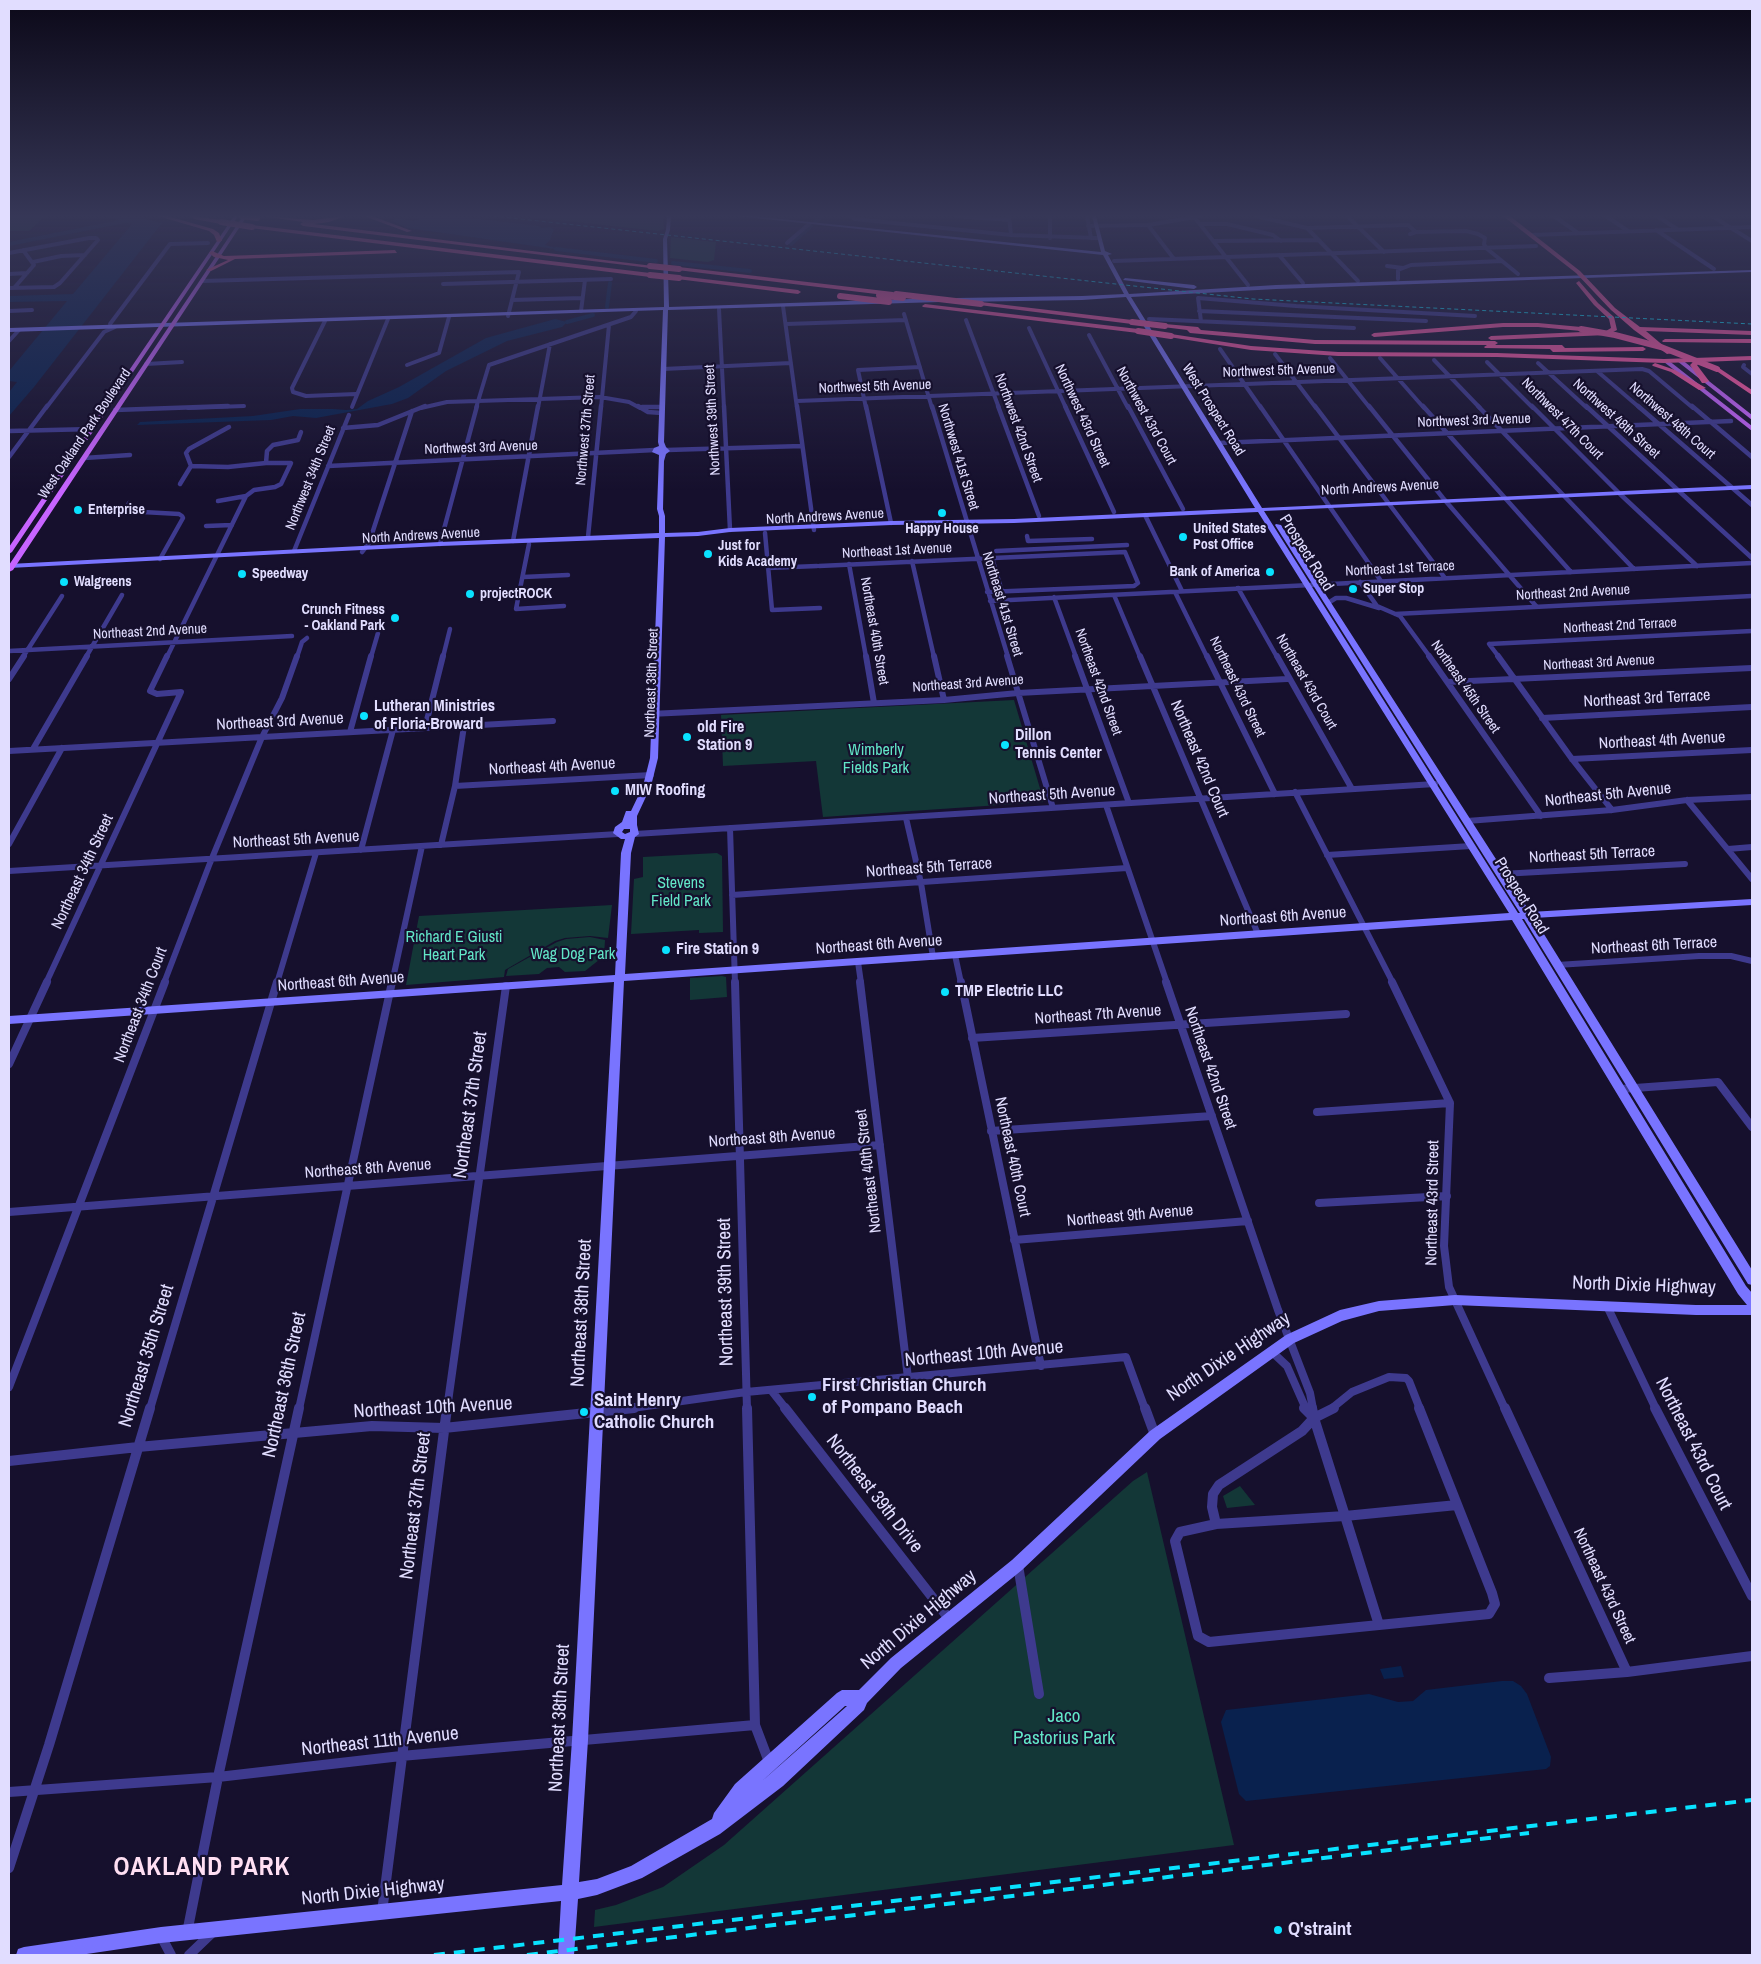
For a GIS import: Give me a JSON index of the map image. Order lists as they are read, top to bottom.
{
  "streets": {
    "main road": [
      "West Prospect Road",
      "West Oakland Park Boulevard",
      "North Andrews Avenue",
      "Prospect Road",
      "Northeast 38th Street",
      "Northeast 6th Avenue",
      "North Dixie Highway"
    ],
    "street": [
      "Northwest 5th Avenue",
      "Northwest 43rd Street",
      "Northwest 43rd Court",
      "Northwest 47th Court",
      "Northwest 48th Street",
      "Northwest 39th Street",
      "Northwest 3rd Avenue",
      "Northwest 48th Court",
      "Northwest 42nd Street",
      "Northwest 37th Street",
      "Northwest 41st Street",
      "Northwest 34th Street",
      "Northeast 1st Avenue",
      "Northeast 1st Terrace",
      "Northeast 2nd Avenue",
      "Northeast 41st Street",
      "Northeast 2nd Terrace",
      "Northeast 40th Street",
      "Northeast 3rd Avenue",
      "Northeast 42nd Street",
      "Northeast 43rd Court",
      "Northeast 43rd Street",
      "Northeast 45th Street",
      "Northeast 3rd Terrace",
      "Northeast 4th Avenue",
      "Northeast 42nd Court",
      "Northeast 5th Avenue",
      "Northeast 5th Terrace",
      "Northeast 34th Street",
      "Northeast 6th Terrace",
      "Northeast 34th Court",
      "Northeast 7th Avenue",
      "Northeast 37th Street",
      "Northeast 8th Avenue",
      "Northeast 40th Court",
      "Northeast 9th Avenue",
      "Northeast 39th Street",
      "Northeast 10th Avenue",
      "Northeast 35th Street",
      "Northeast 36th Street",
      "Northeast 39th Drive",
      "Northeast 11th Avenue"
    ]
  },
  "crossings": [
    ["Northwest 5th Avenue", "West Prospect Road"],
    ["Northwest 5th Avenue", "Northwest 43rd Street"],
    ["Northwest 5th Avenue", "Northwest 43rd Court"],
    ["Northwest 5th Avenue", "Northwest 47th Court"],
    ["Northwest 5th Avenue", "Northwest 48th Street"],
    ["Northwest 5th Avenue", "Northwest 3rd Avenue"],
    ["Northwest 5th Avenue", "Northwest 48th Court"],
    ["Northwest 5th Avenue", "Northwest 42nd Street"],
    ["Northwest 5th Avenue", "Northwest 41st Street"],
    ["West Prospect Road", "Northwest 3rd Avenue"],
    ["West Prospect Road", "North Andrews Avenue"],
    ["West Prospect Road", "Prospect Road"],
    ["Northwest 43rd Street", "North Andrews Avenue"],
    ["Northwest 43rd Court", "North Andrews Avenue"],
    ["Northwest 47th Court", "Northwest 3rd Avenue"],
    ["Northwest 47th Court", "North Andrews Avenue"],
    ["Northwest 47th Court", "Northeast 1st Terrace"],
    ["Northwest 48th Street", "Northwest 3rd Avenue"],
    ["Northwest 48th Street", "North Andrews Avenue"],
    ["Northwest 39th Street", "Northwest 3rd Avenue"],
    ["Northwest 39th Street", "North Andrews Avenue"],
    ["Northwest 3rd Avenue", "Northwest 48th Court"],
    ["Northwest 3rd Avenue", "Northwest 37th Street"],
    ["Northwest 3rd Avenue", "Northwest 34th Street"],
    ["Northwest 3rd Avenue", "Northeast 38th Street"],
    ["Northwest 48th Court", "North Andrews Avenue"],
    ["Northwest 42nd Street", "North Andrews Avenue"],
    ["Northwest 37th Street", "North Andrews Avenue"],
    ["West Oakland Park Boulevard", "North Andrews Avenue"],
    ["Northwest 41st Street", "North Andrews Avenue"],
    ["Northwest 41st Street", "Northeast 41st Street"],
    ["Northwest 34th Street", "North Andrews Avenue"],
    ["North Andrews Avenue", "Prospect Road"],
    ["North Andrews Avenue", "Northeast 41st Street"],
    ["North Andrews Avenue", "Northeast 38th Street"],
    ["Northeast 1st Avenue", "Northeast 41st Street"],
    ["Northeast 1st Avenue", "Northeast 40th Street"],
    ["Prospect Road", "Northeast 1st Terrace"],
    ["Prospect Road", "Northeast 5th Avenue"],
    ["Prospect Road", "Northeast 5th Terrace"],
    ["Prospect Road", "Northeast 6th Avenue"],
    ["Prospect Road", "Northeast 6th Terrace"],
    ["Northeast 1st Terrace", "Northeast 41st Street"],
    ["Northeast 1st Terrace", "Northeast 42nd Street"],
    ["Northeast 1st Terrace", "Northeast 43rd Court"],
    ["Northeast 1st Terrace", "Northeast 43rd Street"],
    ["Northeast 1st Terrace", "Northeast 42nd Court"],
    ["Northeast 2nd Avenue", "Northeast 45th Street"],
    ["Northeast 2nd Avenue", "Northeast 34th Street"],
    ["Northeast 41st Street", "Northeast 3rd Avenue"],
    ["Northeast 41st Street", "Northeast 5th Avenue"],
    ["Northeast 2nd Terrace", "Northeast 3rd Avenue"],
    ["Northeast 40th Street", "Northeast 3rd Avenue"],
    ["Northeast 40th Street", "Northeast 6th Avenue"],
    ["Northeast 40th Street", "Northeast 8th Avenue"],
    ["Northeast 40th Street", "Northeast 10th Avenue"],
    ["Northeast 3rd Avenue", "Northeast 42nd Street"],
    ["Northeast 3rd Avenue", "Northeast 43rd Court"],
    ["Northeast 3rd Avenue", "Northeast 38th Street"],
    ["Northeast 3rd Avenue", "Northeast 43rd Street"],
    ["Northeast 3rd Avenue", "Northeast 45th Street"],
    ["Northeast 3rd Avenue", "Northeast 42nd Court"],
    ["Northeast 3rd Avenue", "Northeast 34th Street"],
    ["Northeast 3rd Avenue", "Northeast 34th Court"],
    ["Northeast 42nd Street", "Northeast 5th Avenue"],
    ["Northeast 42nd Street", "Northeast 5th Terrace"],
    ["Northeast 42nd Street", "Northeast 6th Avenue"],
    ["Northeast 42nd Street", "Northeast 7th Avenue"],
    ["Northeast 42nd Street", "Northeast 9th Avenue"],
    ["Northeast 42nd Street", "North Dixie Highway"],
    ["Northeast 43rd Court", "Northeast 5th Avenue"],
    ["Northeast 43rd Court", "North Dixie Highway"],
    ["Northeast 38th Street", "Northeast 4th Avenue"],
    ["Northeast 38th Street", "Northeast 5th Avenue"],
    ["Northeast 38th Street", "Northeast 6th Avenue"],
    ["Northeast 38th Street", "Northeast 8th Avenue"],
    ["Northeast 38th Street", "North Dixie Highway"],
    ["Northeast 38th Street", "Northeast 10th Avenue"],
    ["Northeast 38th Street", "Northeast 11th Avenue"],
    ["Northeast 43rd Street", "Northeast 5th Avenue"],
    ["Northeast 43rd Street", "Northeast 6th Avenue"],
    ["Northeast 43rd Street", "North Dixie Highway"],
    ["Northeast 45th Street", "Northeast 5th Avenue"],
    ["Northeast 42nd Court", "Northeast 5th Avenue"],
    ["Northeast 42nd Court", "Northeast 6th Avenue"],
    ["Northeast 5th Avenue", "Northeast 34th Street"],
    ["Northeast 5th Avenue", "Northeast 34th Court"],
    ["Northeast 5th Avenue", "Northeast 39th Street"],
    ["Northeast 5th Avenue", "Northeast 35th Street"],
    ["Northeast 5th Avenue", "Northeast 36th Street"],
    ["Northeast 5th Terrace", "Northeast 39th Street"],
    ["Northeast 34th Street", "Northeast 6th Avenue"],
    ["Northeast 6th Avenue", "Northeast 34th Court"],
    ["Northeast 6th Avenue", "Northeast 37th Street"],
    ["Northeast 6th Avenue", "Northeast 40th Court"],
    ["Northeast 6th Avenue", "Northeast 39th Street"],
    ["Northeast 6th Avenue", "Northeast 35th Street"],
    ["Northeast 6th Avenue", "Northeast 36th Street"],
    ["Northeast 34th Court", "Northeast 8th Avenue"],
    ["Northeast 7th Avenue", "Northeast 40th Court"],
    ["Northeast 37th Street", "Northeast 8th Avenue"],
    ["Northeast 37th Street", "North Dixie Highway"],
    ["Northeast 37th Street", "Northeast 10th Avenue"],
    ["Northeast 37th Street", "Northeast 11th Avenue"],
    ["Northeast 8th Avenue", "Northeast 39th Street"],
    ["Northeast 8th Avenue", "Northeast 35th Street"],
    ["Northeast 8th Avenue", "Northeast 36th Street"],
    ["Northeast 40th Court", "Northeast 9th Avenue"],
    ["Northeast 40th Court", "Northeast 10th Avenue"],
    ["North Dixie Highway", "Northeast 39th Street"],
    ["North Dixie Highway", "Northeast 10th Avenue"],
    ["North Dixie Highway", "Northeast 36th Street"],
    ["North Dixie Highway", "Northeast 39th Drive"],
    ["Northeast 39th Street", "Northeast 10th Avenue"],
    ["Northeast 39th Street", "Northeast 11th Avenue"],
    ["Northeast 10th Avenue", "Northeast 35th Street"],
    ["Northeast 10th Avenue", "Northeast 36th Street"],
    ["Northeast 10th Avenue", "Northeast 39th Drive"],
    ["Northeast 35th Street", "Northeast 11th Avenue"],
    ["Northeast 36th Street", "Northeast 11th Avenue"]
  ],
  "districts": ["OAKLAND PARK"],
  "parks": [
    "Wimberly Fields Park",
    "Stevens Field Park",
    "Richard E Giusti Heart Park",
    "Wag Dog Park",
    "Jaco Pastorius Park"
  ],
  "places": [
    "Enterprise",
    "Happy House",
    "United States Post Office",
    "Just for Kids Academy",
    "Bank of America",
    "Speedway",
    "Walgreens",
    "Super Stop",
    "projectROCK",
    "Crunch Fitness - Oakland Park",
    "Lutheran Ministries of Floria-Broward",
    "old Fire Station 9",
    "Dillon Tennis Center",
    "MIW Roofing",
    "Fire Station 9",
    "TMP Electric LLC",
    "First Christian Church of Pompano Beach",
    "Saint Henry Catholic Church",
    "Q'straint"
  ]
}
